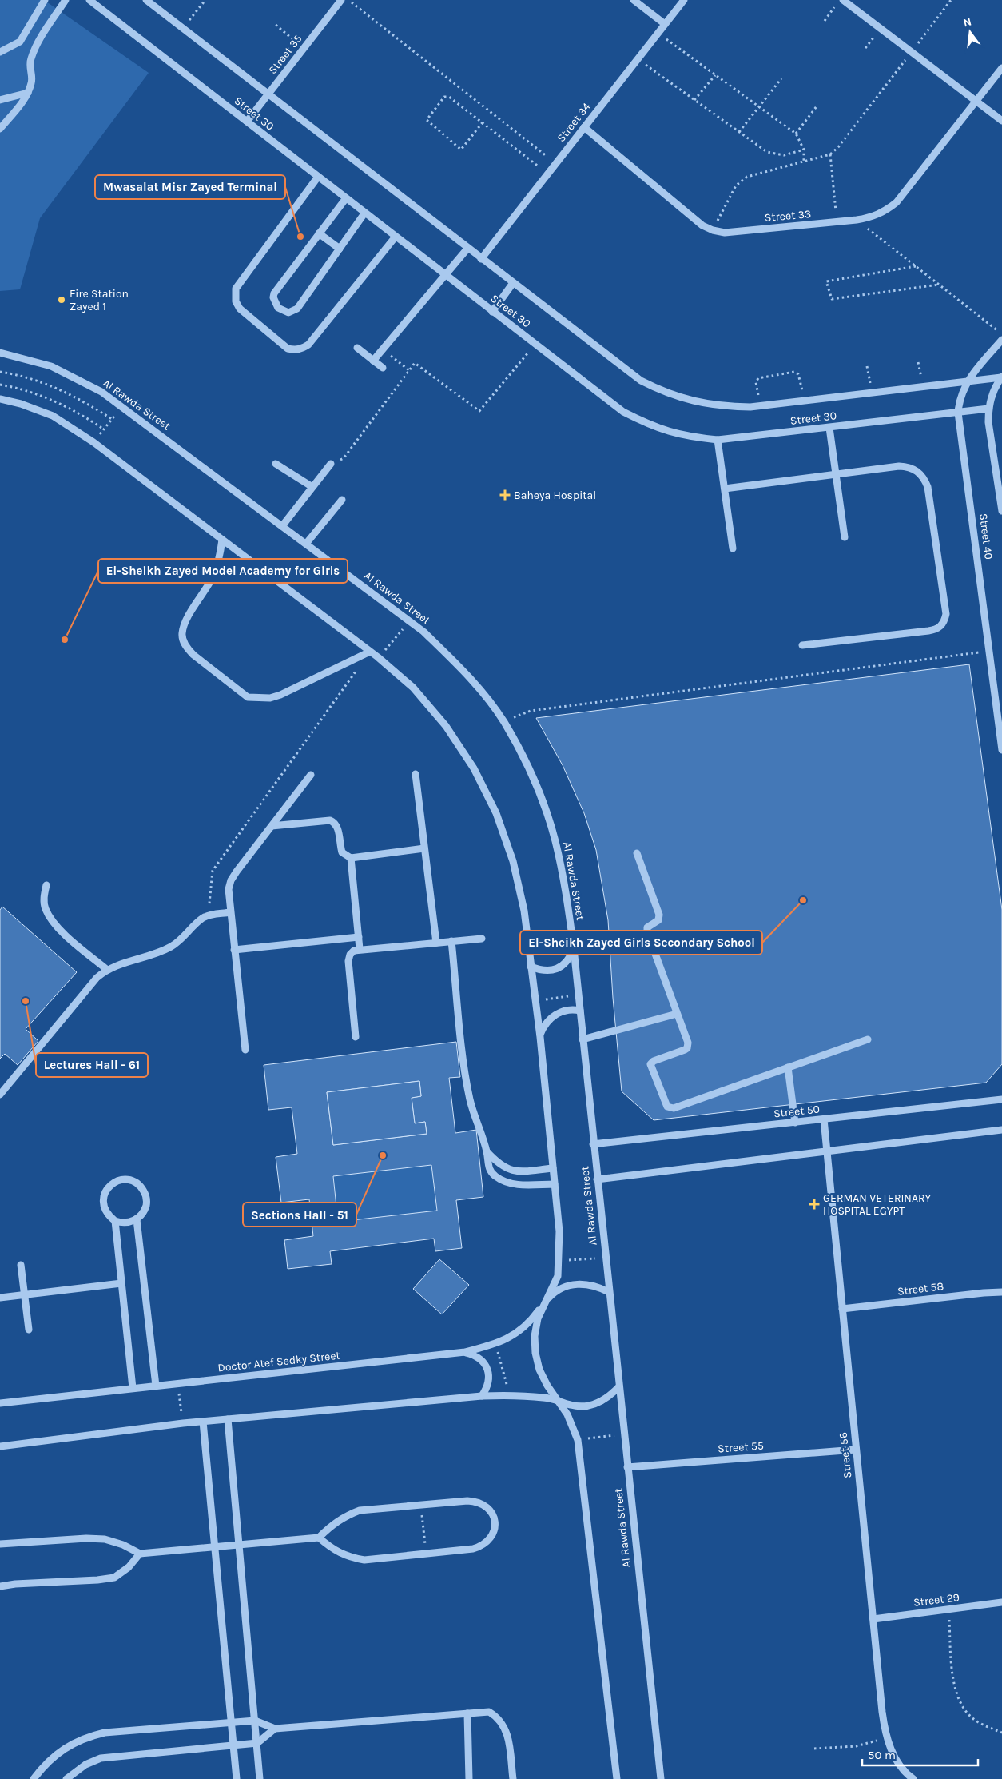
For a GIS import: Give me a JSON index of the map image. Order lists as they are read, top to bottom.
{
  "streets": {
    "street": [
      "Street 35",
      "Street 30",
      "Street 34",
      "Street 33",
      "Al Rawda Street",
      "Street 40",
      "Street 50",
      "Street 58",
      "Doctor Atef Sedky Street",
      "Street 55",
      "Street 56",
      "Street 29"
    ]
  },
  "crossings": [
    ["Street 35", "Street 30"],
    ["Street 30", "Street 34"],
    ["Street 30", "Street 40"],
    ["Street 34", "Street 33"],
    ["Al Rawda Street", "Street 50"],
    ["Al Rawda Street", "Doctor Atef Sedky Street"],
    ["Al Rawda Street", "Street 55"],
    ["Street 50", "Street 56"],
    ["Street 58", "Street 56"],
    ["Street 55", "Street 56"],
    ["Street 56", "Street 29"]
  ],
  "places": {
    "other": [
      "Mwasalat Misr Zayed Terminal",
      "Fire Station Zayed 1",
      "El-Sheikh Zayed Model Academy for Girls",
      "El-Sheikh Zayed Girls Secondary School",
      "Lectures Hall - 61",
      "Sections Hall - 51"
    ],
    "health": ["Baheya Hospital", "GERMAN VETERINARY HOSPITAL EGYPT"]
  },
  "scale_bar": "50 m",
  "north": "top"
}
